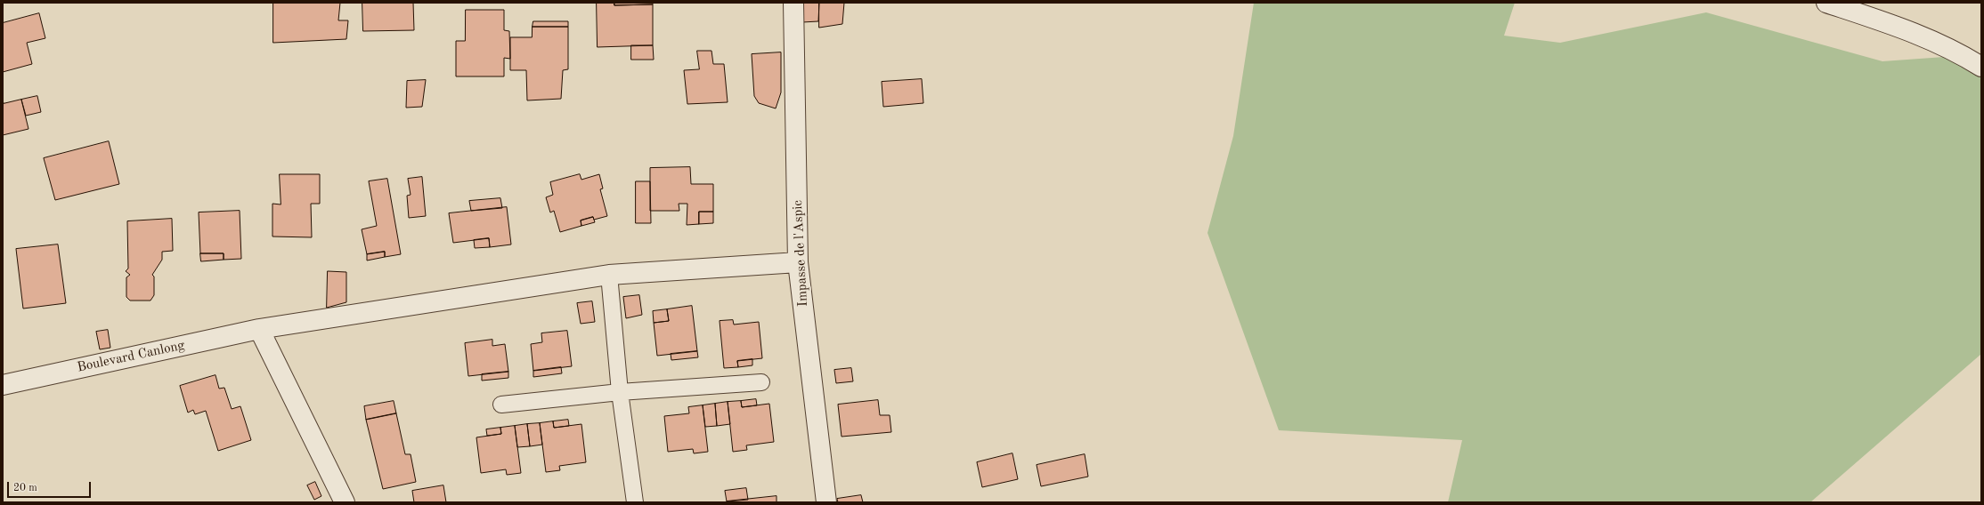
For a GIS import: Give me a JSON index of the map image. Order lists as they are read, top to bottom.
{
  "streets": {
    "street": ["Impasse de l'Aspic", "Boulevard Canlong"]
  },
  "crossings": [
    ["Impasse de l'Aspic", "Boulevard Canlong"]
  ],
  "scale_bar": "20 m"
}
